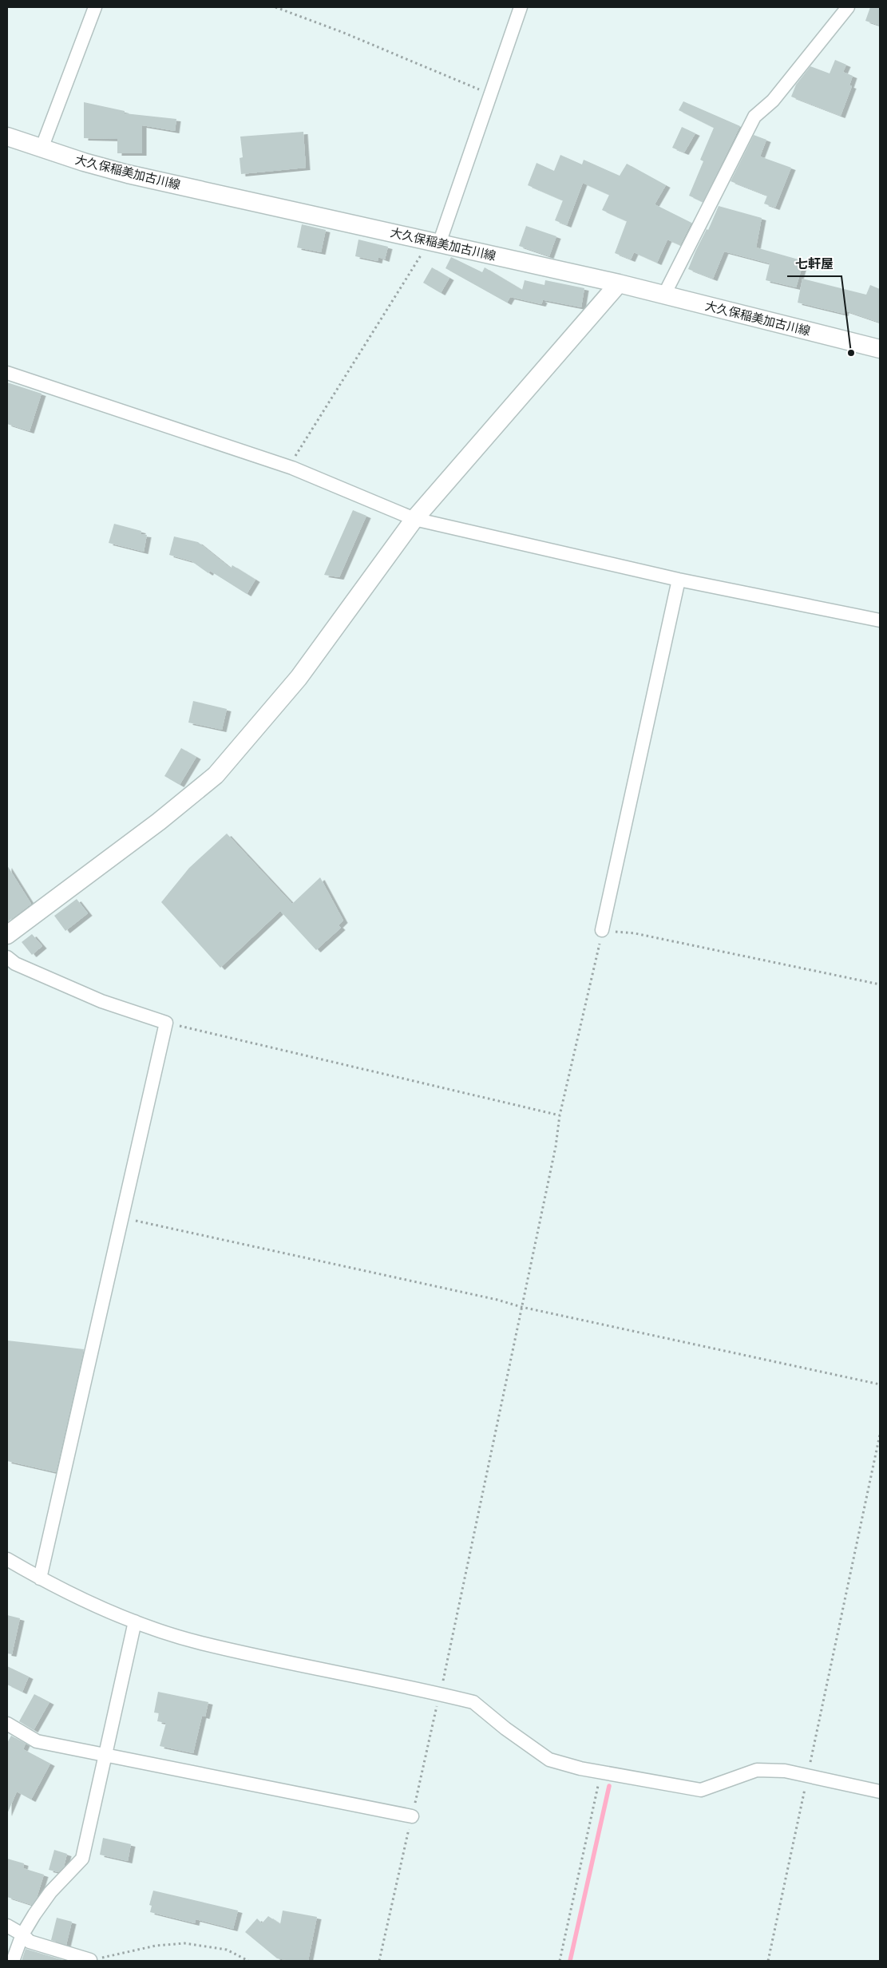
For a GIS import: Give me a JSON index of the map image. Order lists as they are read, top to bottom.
{
  "streets": {
    "street": ["大久保稲美加古川線"]
  },
  "places": ["七軒屋"]
}
